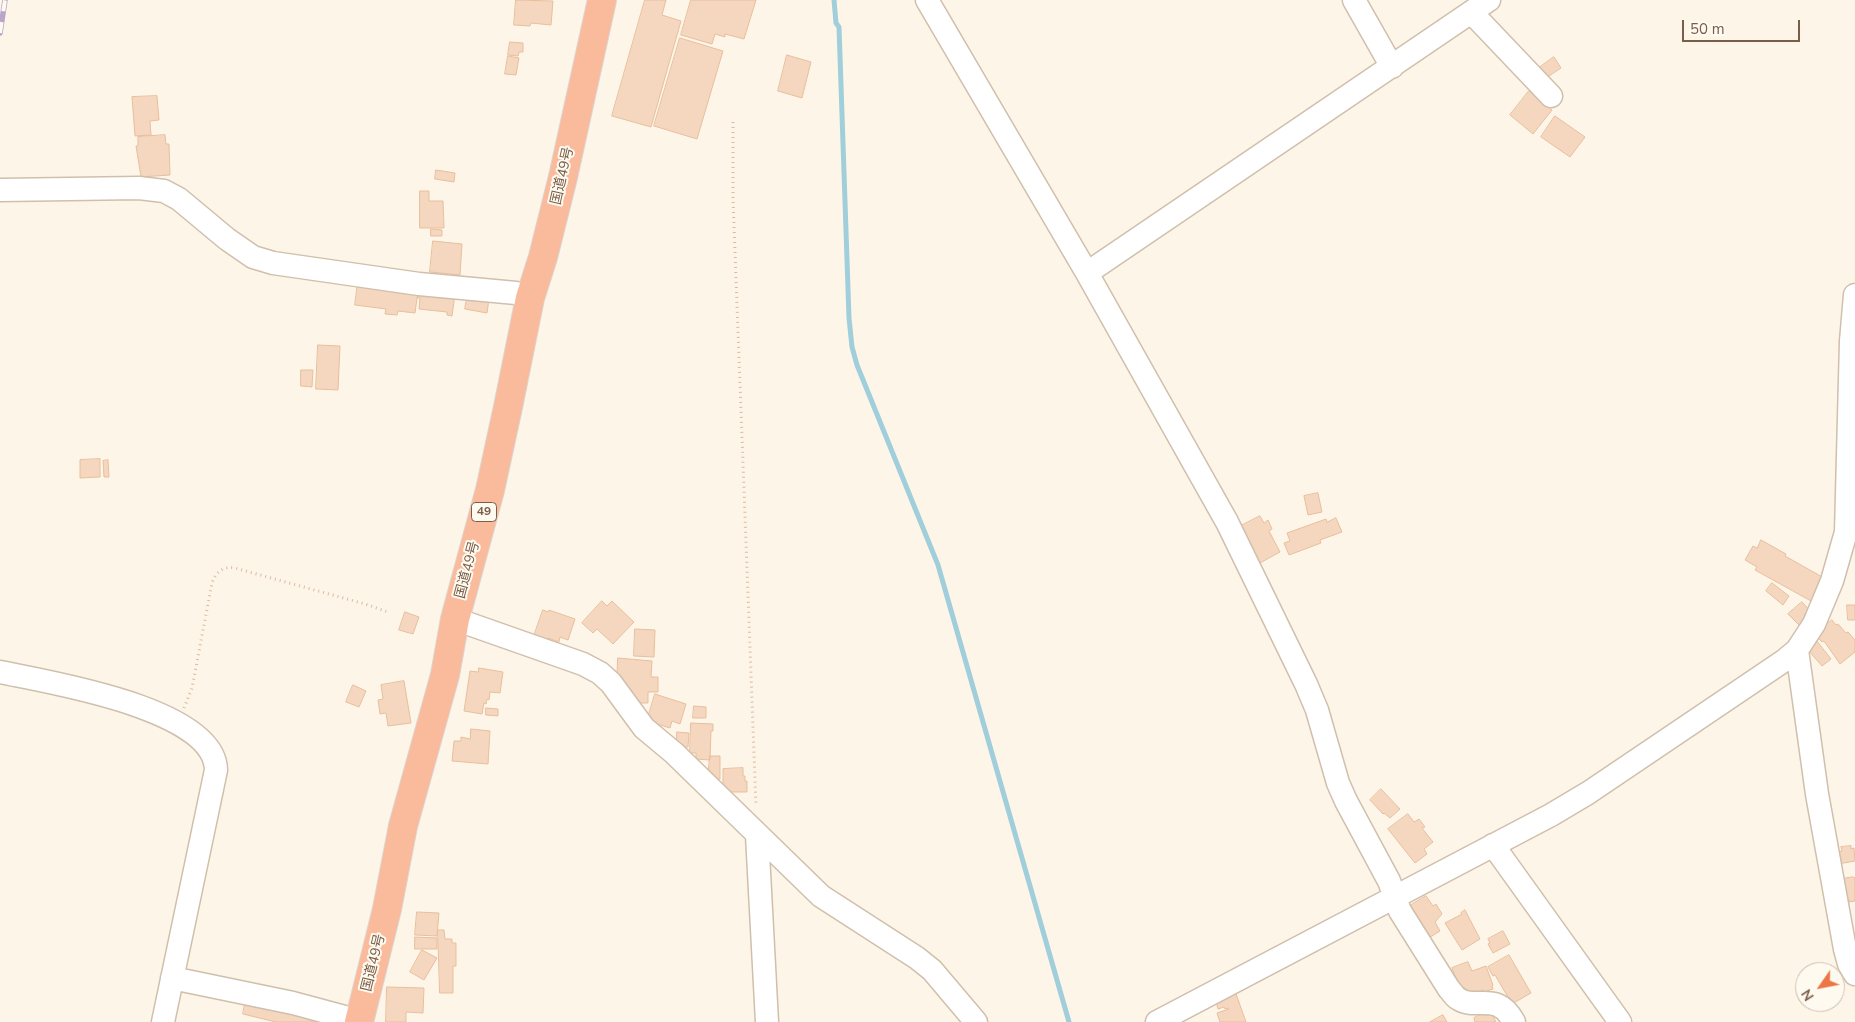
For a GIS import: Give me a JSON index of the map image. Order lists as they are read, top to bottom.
{
  "streets": {
    "highway": ["国道49号", "49"]
  },
  "scale_bar": "50 m",
  "north": "bottom left"
}
